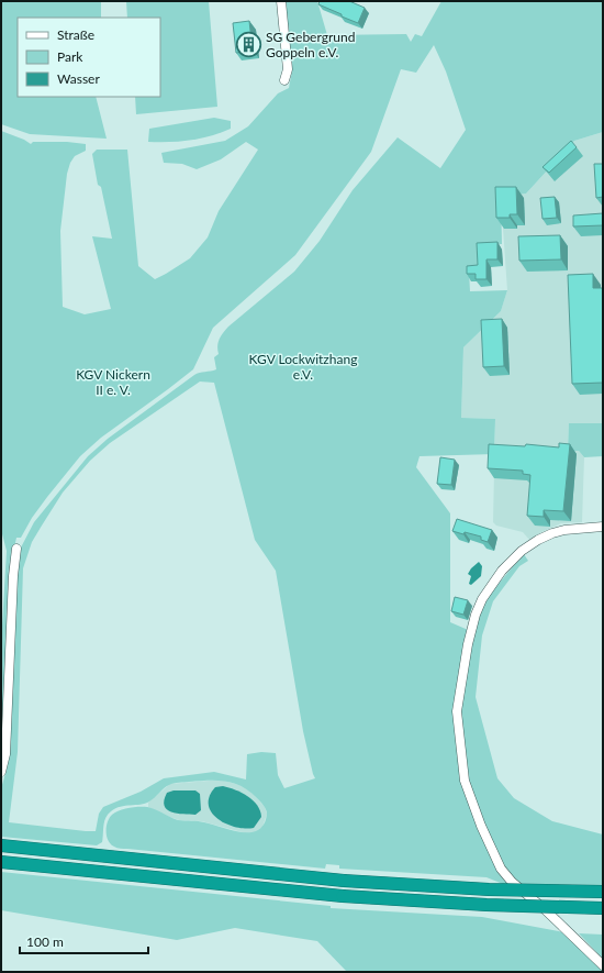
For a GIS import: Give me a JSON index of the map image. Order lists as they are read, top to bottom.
{
  "parks": ["KGV Lockwitzhang e.V.", "KGV Nickern II e. V."],
  "places": {
    "building": ["SG Gebergrund Goppeln e.V."]
  },
  "legend": ["Straße", "Park", "Wasser"],
  "scale_bar": "100 m"
}
